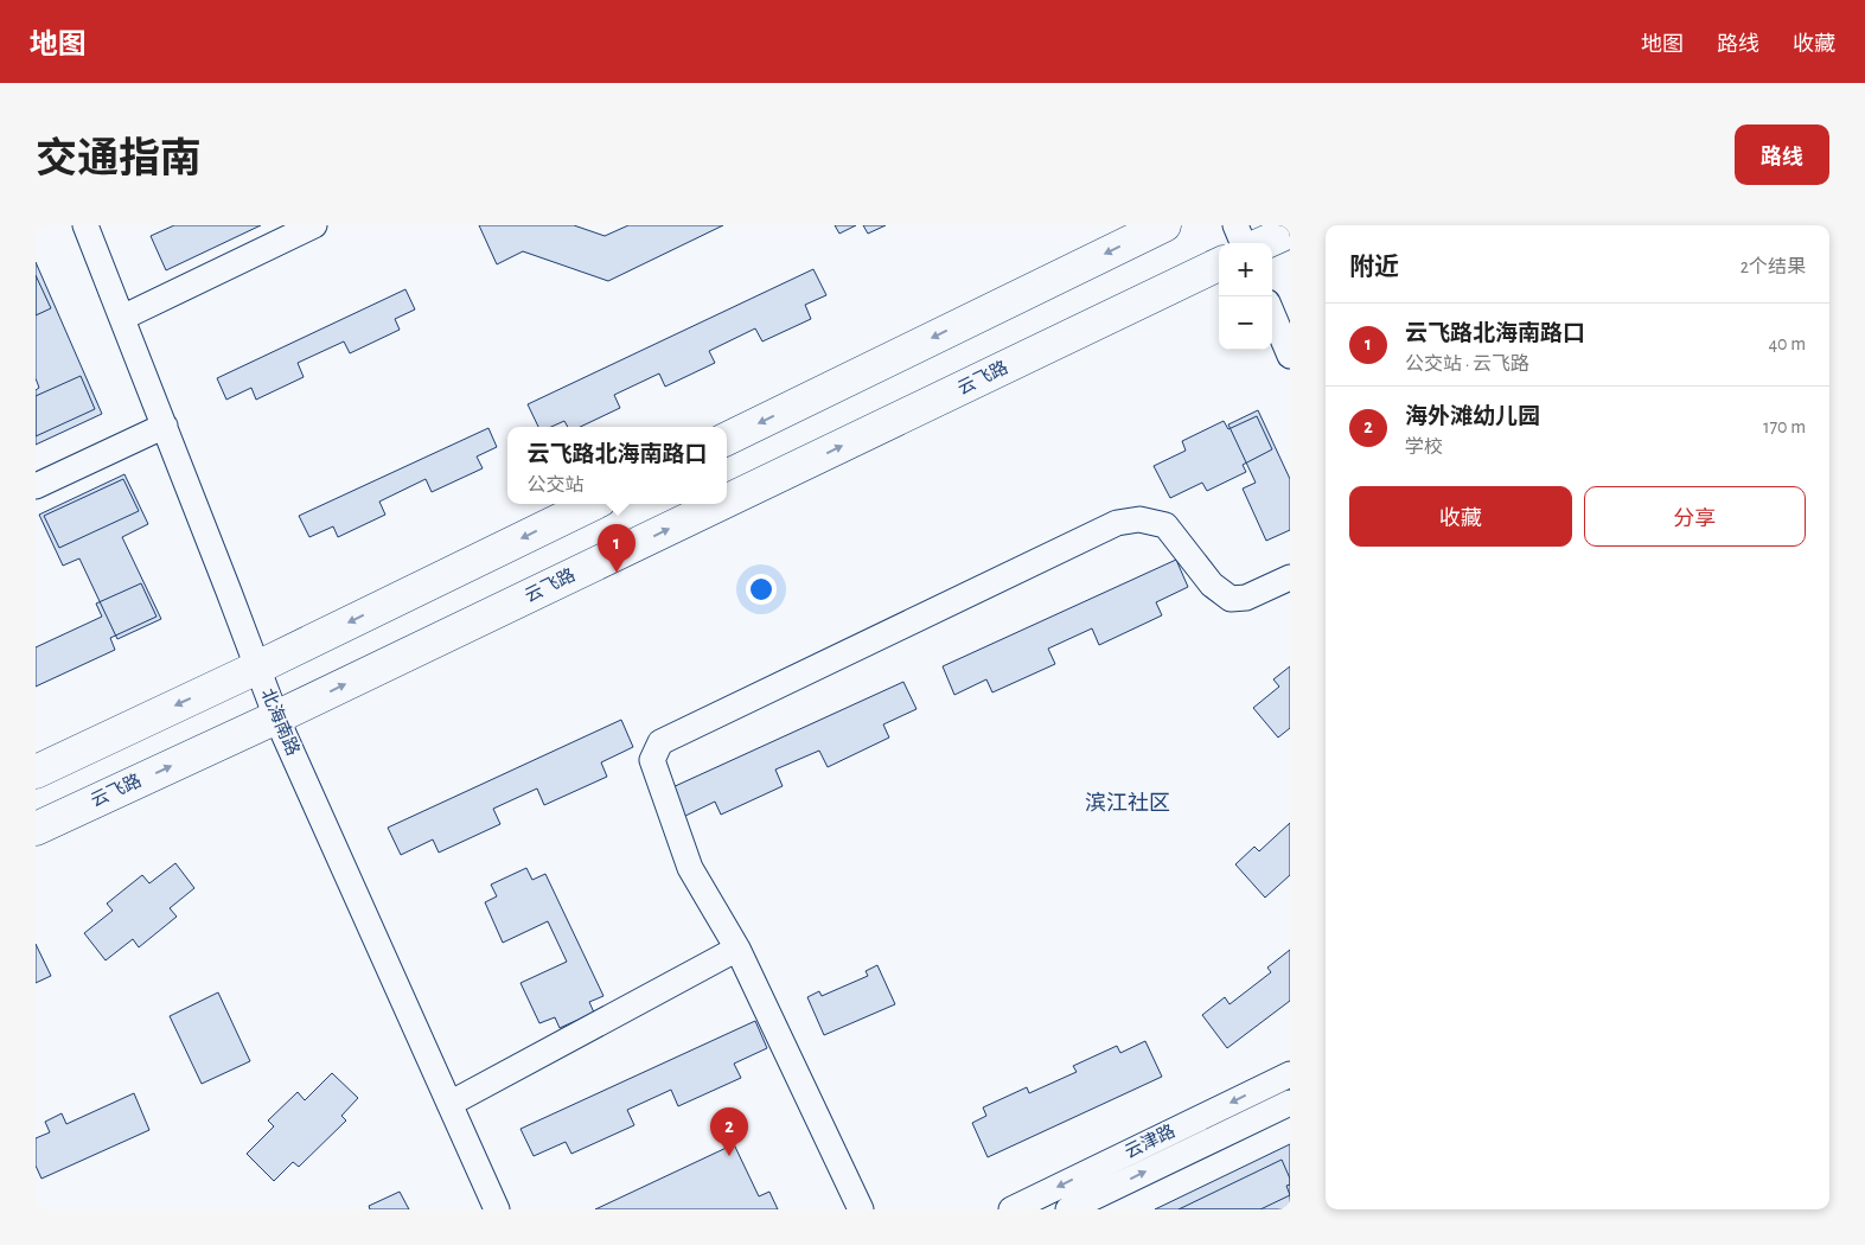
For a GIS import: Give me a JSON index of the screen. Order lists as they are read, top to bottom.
{
  "streets": {
    "main road": ["云飞路"],
    "street": ["北海南路", "云津路"]
  },
  "crossings": [
    ["云飞路", "北海南路"]
  ],
  "districts": ["滨江社区"],
  "page": {
    "header": "地图",
    "nav": ["地图", "路线", "收藏"],
    "title": "交通指南",
    "buttons": [
      "路线",
      ["收藏", "分享"]
    ],
    "heading": ["附近", "2个结果"],
    "map_buttons": ["+", "−"],
    "list": [
      {
        "mark": "1",
        "name": "云飞路北海南路口",
        "note": "公交站 · 云飞路",
        "value": "40 m"
      },
      {
        "mark": "2",
        "name": "海外滩幼儿园",
        "note": "学校",
        "value": "170 m"
      }
    ],
    "popup": ["云飞路北海南路口", "公交站"],
    "pins": ["1", "2"]
  }
}
